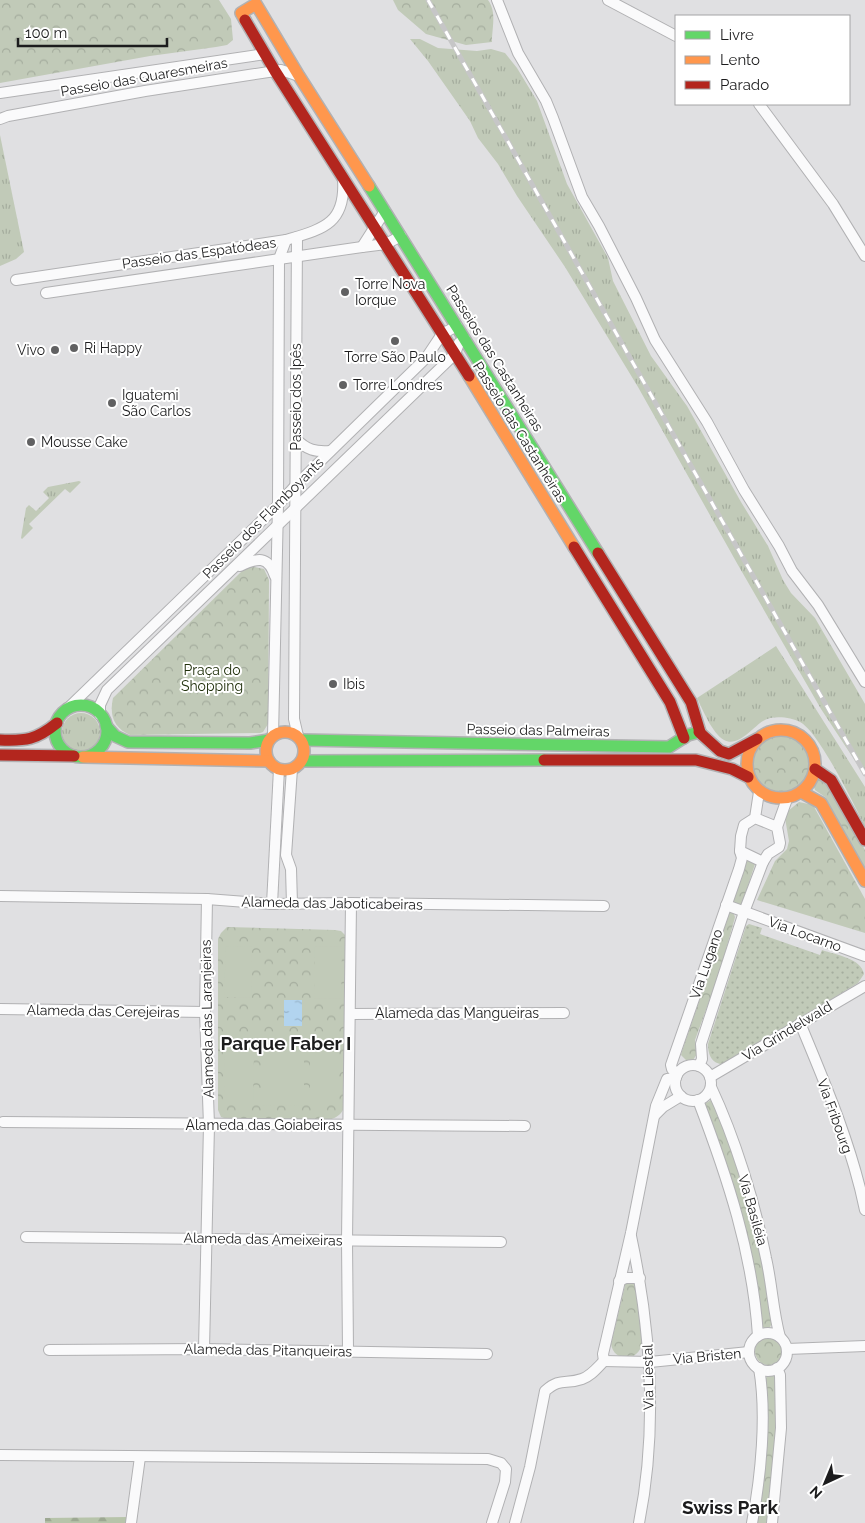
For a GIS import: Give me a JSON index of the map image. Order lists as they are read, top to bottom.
{
  "streets": {
    "street": [
      "Passeio das Quaresmeiras",
      "Passeio das Espatódeas",
      "Passeios das Castanheiras",
      "Passeio dos Ipês",
      "Passeio das Castanheiras",
      "Passeio dos Flamboyants",
      "Passeio das Palmeiras",
      "Alameda das Jaboticabeiras",
      "Via Locarno",
      "Via Lugano",
      "Alameda das Cerejeiras",
      "Alameda das Mangueiras",
      "Alameda das Laranjeiras",
      "Via Grindelwald",
      "Via Fribourg",
      "Alameda das Goiabeiras",
      "Via Basiléia",
      "Alameda das Ameixeiras",
      "Alameda das Pitanqueiras",
      "Via Bristen",
      "Via Liestal"
    ]
  },
  "crossings": [
    ["Passeio das Quaresmeiras", "Passeios das Castanheiras"],
    ["Passeio das Quaresmeiras", "Passeio das Castanheiras"],
    ["Passeio das Espatódeas", "Passeio dos Ipês"],
    ["Passeio das Espatódeas", "Passeio das Castanheiras"],
    ["Passeios das Castanheiras", "Passeio dos Flamboyants"],
    ["Passeios das Castanheiras", "Passeio das Palmeiras"],
    ["Passeio dos Ipês", "Passeio dos Flamboyants"],
    ["Passeio dos Ipês", "Passeio das Palmeiras"],
    ["Passeio das Castanheiras", "Passeio dos Flamboyants"],
    ["Passeio das Castanheiras", "Passeio das Palmeiras"],
    ["Alameda das Jaboticabeiras", "Alameda das Laranjeiras"],
    ["Via Locarno", "Via Lugano"],
    ["Via Lugano", "Via Grindelwald"],
    ["Via Lugano", "Via Basiléia"],
    ["Alameda das Cerejeiras", "Alameda das Laranjeiras"],
    ["Alameda das Laranjeiras", "Alameda das Goiabeiras"],
    ["Alameda das Laranjeiras", "Alameda das Ameixeiras"],
    ["Alameda das Laranjeiras", "Alameda das Pitanqueiras"],
    ["Via Grindelwald", "Via Fribourg"],
    ["Via Grindelwald", "Via Basiléia"],
    ["Via Basiléia", "Via Bristen"],
    ["Via Bristen", "Via Liestal"]
  ],
  "districts": ["Parque Faber I", "Swiss Park"],
  "parks": ["Praça do Shopping"],
  "places": [
    "Torre Nova Iorque",
    "Torre São Paulo",
    "Ri Happy",
    "Vivo",
    "Torre Londres",
    "Iguatemi São Carlos",
    "Mousse Cake",
    "Ibis"
  ],
  "legend": ["Livre", "Lento", "Parado"],
  "scale_bar": "100 m",
  "north": "bottom left"
}
